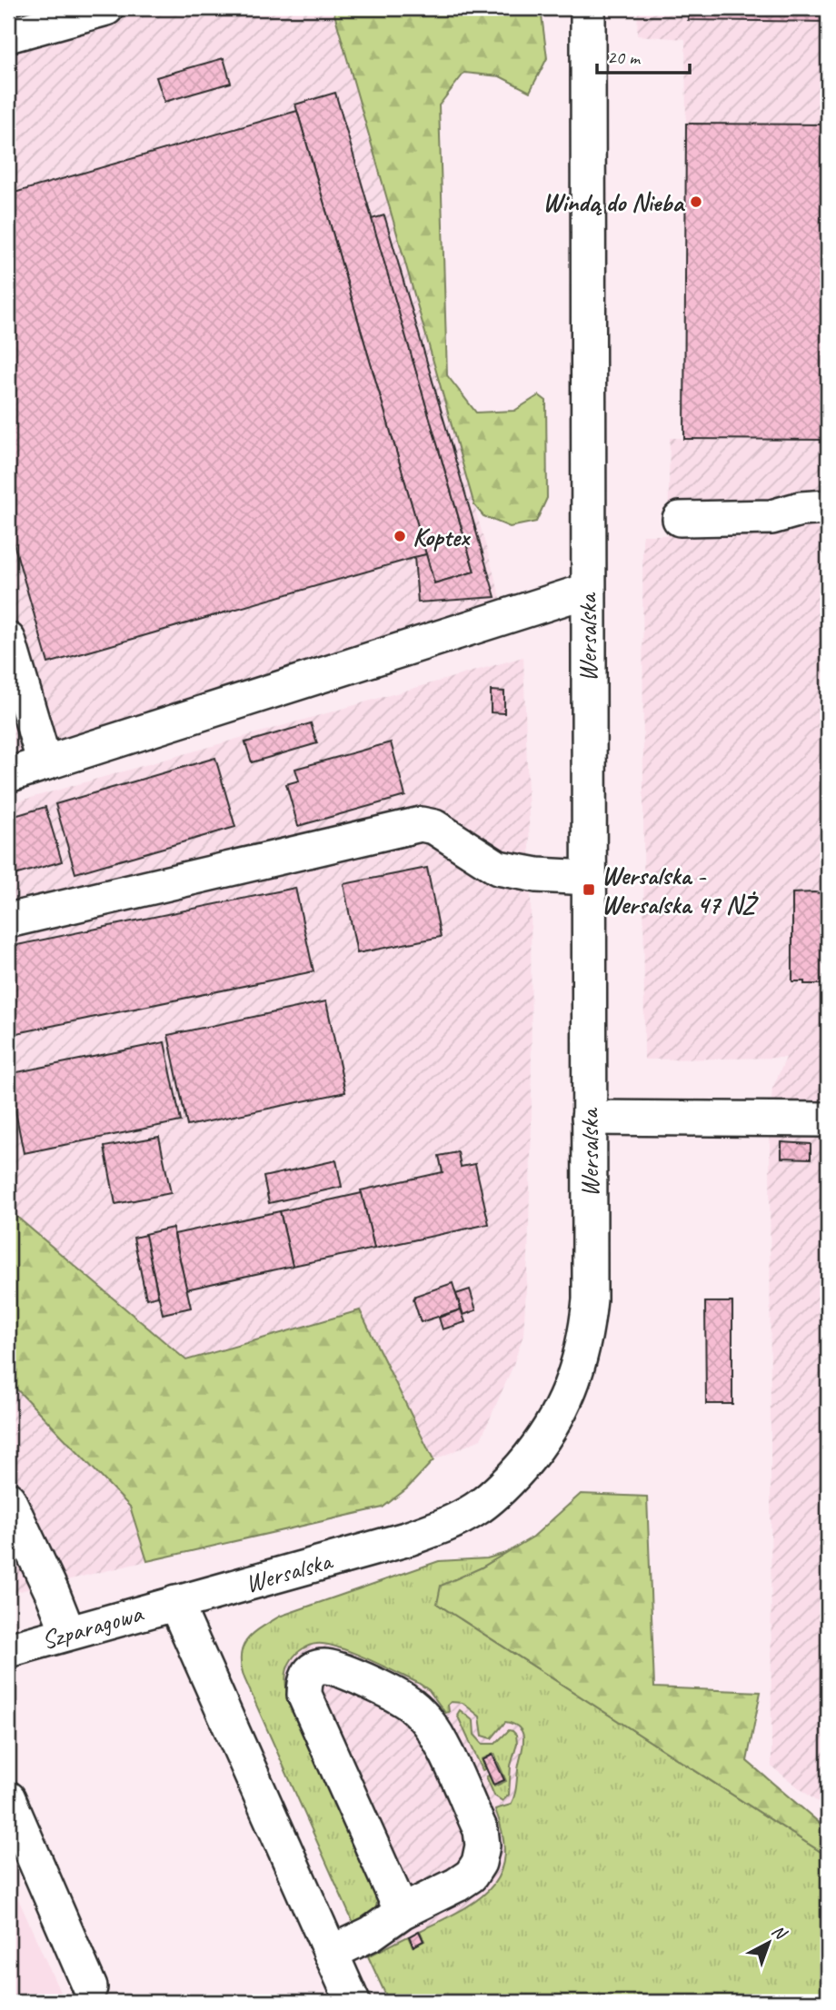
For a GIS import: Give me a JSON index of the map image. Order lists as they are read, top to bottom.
{
  "streets": {
    "street": ["Wersalska", "Szparagowa"]
  },
  "crossings": [
    ["Wersalska", "Szparagowa"]
  ],
  "places": {
    "other": ["Windą do Nieba", "Koptex"],
    "transit": ["Wersalska - Wersalska 47 NŻ"]
  },
  "scale_bar": "20 m",
  "north": "top right"
}
